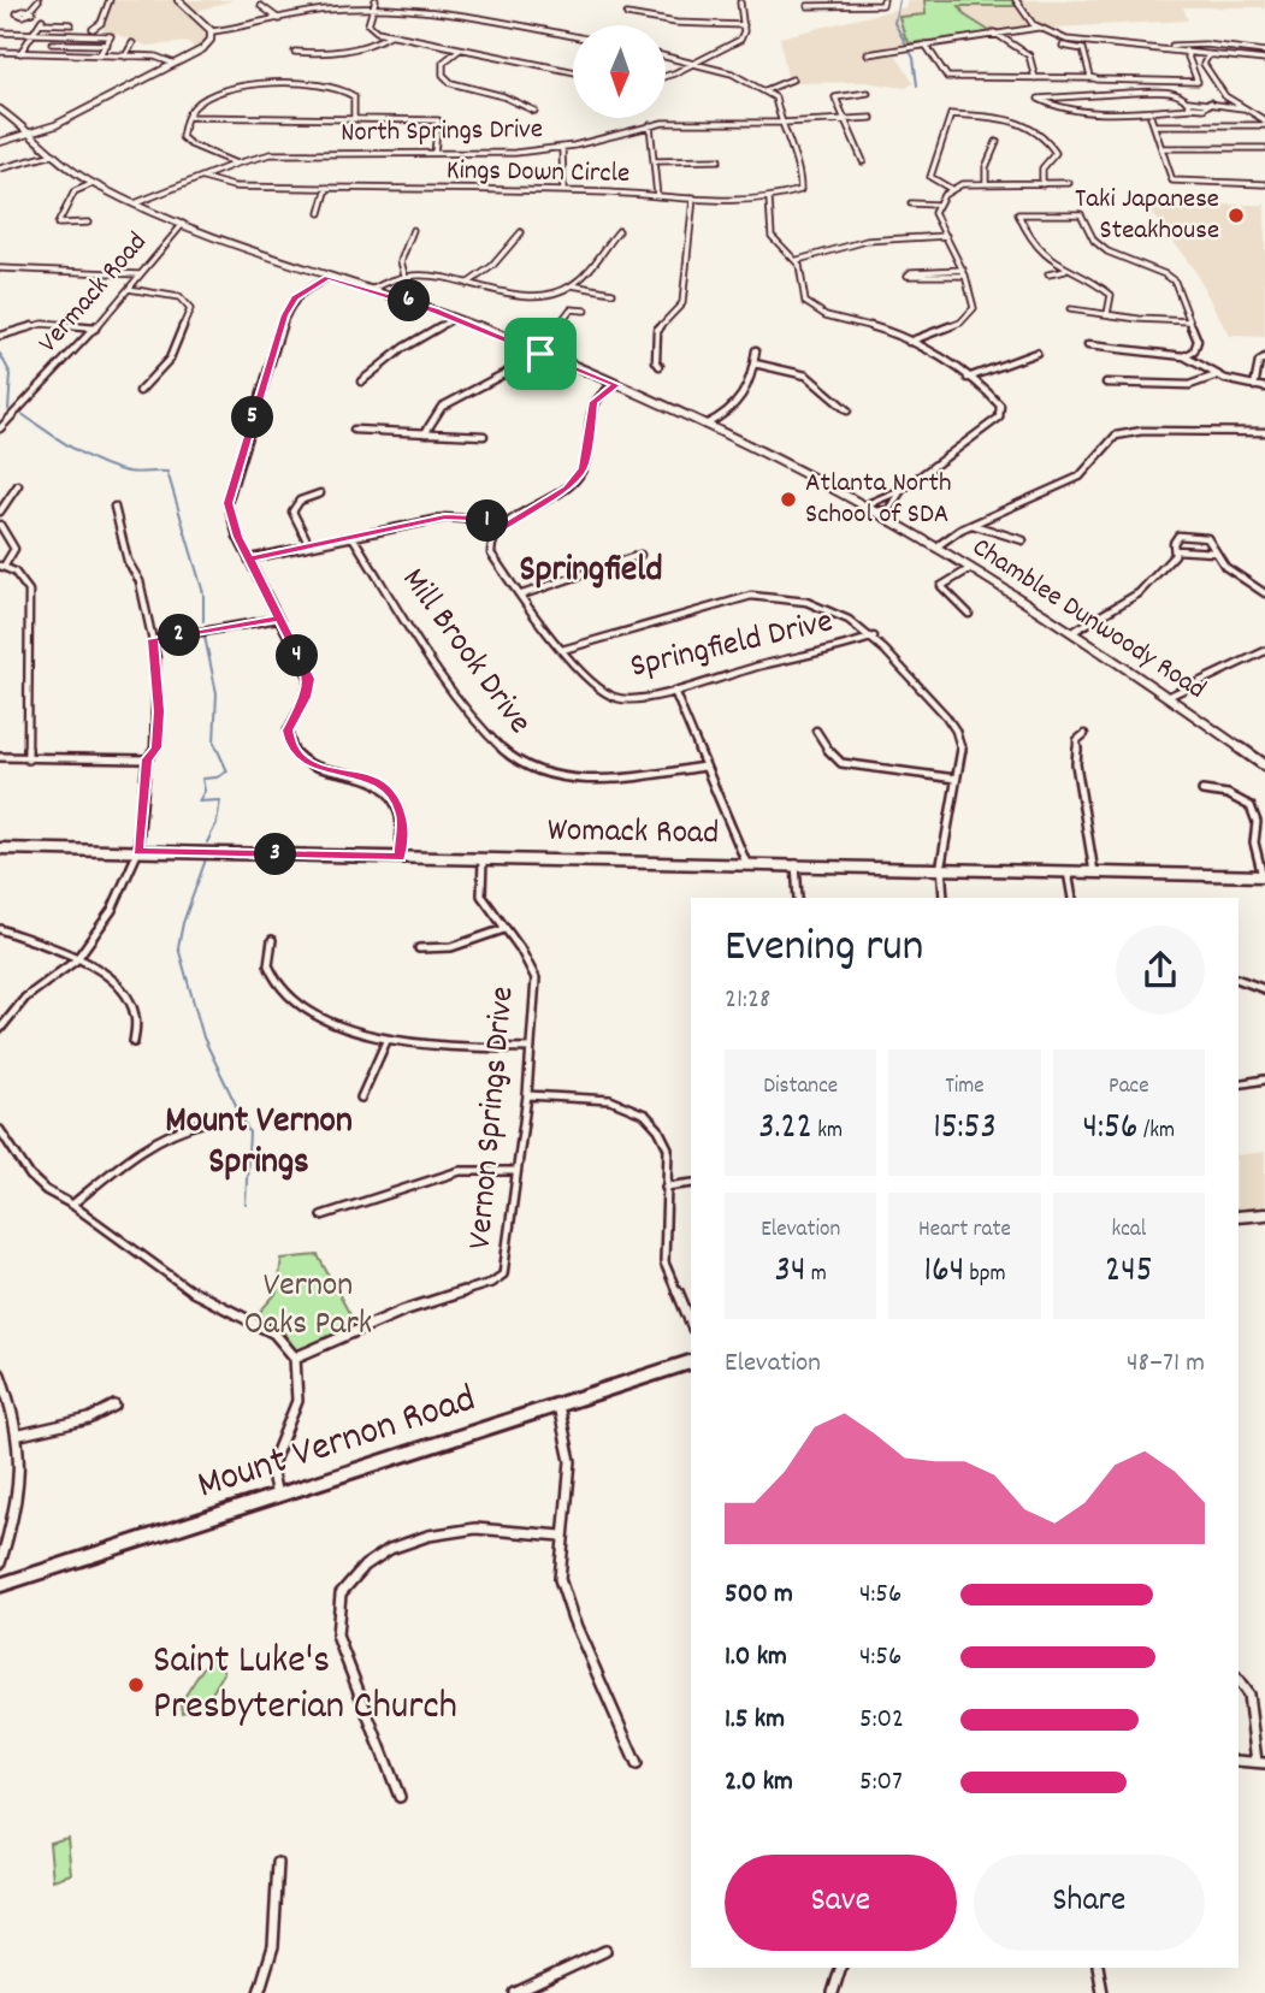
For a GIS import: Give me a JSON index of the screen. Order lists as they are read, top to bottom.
{
  "streets": {
    "street": [
      "North Springs Drive",
      "Kings Down Circle",
      "Vermack Road",
      "Chamblee Dunwoody Road",
      "Springfield Drive",
      "Mill Brook Drive",
      "Womack Road",
      "Vernon Springs Drive",
      "Mount Vernon Road"
    ]
  },
  "crossings": [
    ["North Springs Drive", "Kings Down Circle"],
    ["North Springs Drive", "Chamblee Dunwoody Road"],
    ["Vermack Road", "Chamblee Dunwoody Road"],
    ["Womack Road", "Vernon Springs Drive"]
  ],
  "districts": ["Springfield", "Mount Vernon Springs"],
  "parks": ["Vernon Oaks Park"],
  "places": ["Taki Japanese Steakhouse", "Atlanta North School of SDA", "Saint Luke's Presbyterian Church"],
  "north": "bottom",
  "page": {
    "pins": [
      "6",
      "5",
      "1",
      "2",
      "4",
      "3"
    ],
    "heading": ["Evening run", "21:28"],
    "stats": [
      ["Distance", "3.22 km"],
      ["Time", "15:53"],
      ["Pace", "4:56 /km"],
      ["Elevation", "34 m"],
      ["Heart rate", "164 bpm"],
      ["kcal", "245"]
    ],
    "chart": ["Elevation", "48–71 m"],
    "list": [
      {
        "name": "500 m",
        "note": "4:56"
      },
      {
        "name": "1.0 km",
        "note": "4:56"
      },
      {
        "name": "1.5 km",
        "note": "5:02"
      },
      {
        "name": "2.0 km",
        "note": "5:07"
      }
    ],
    "buttons": ["Save", "Share"]
  }
}
